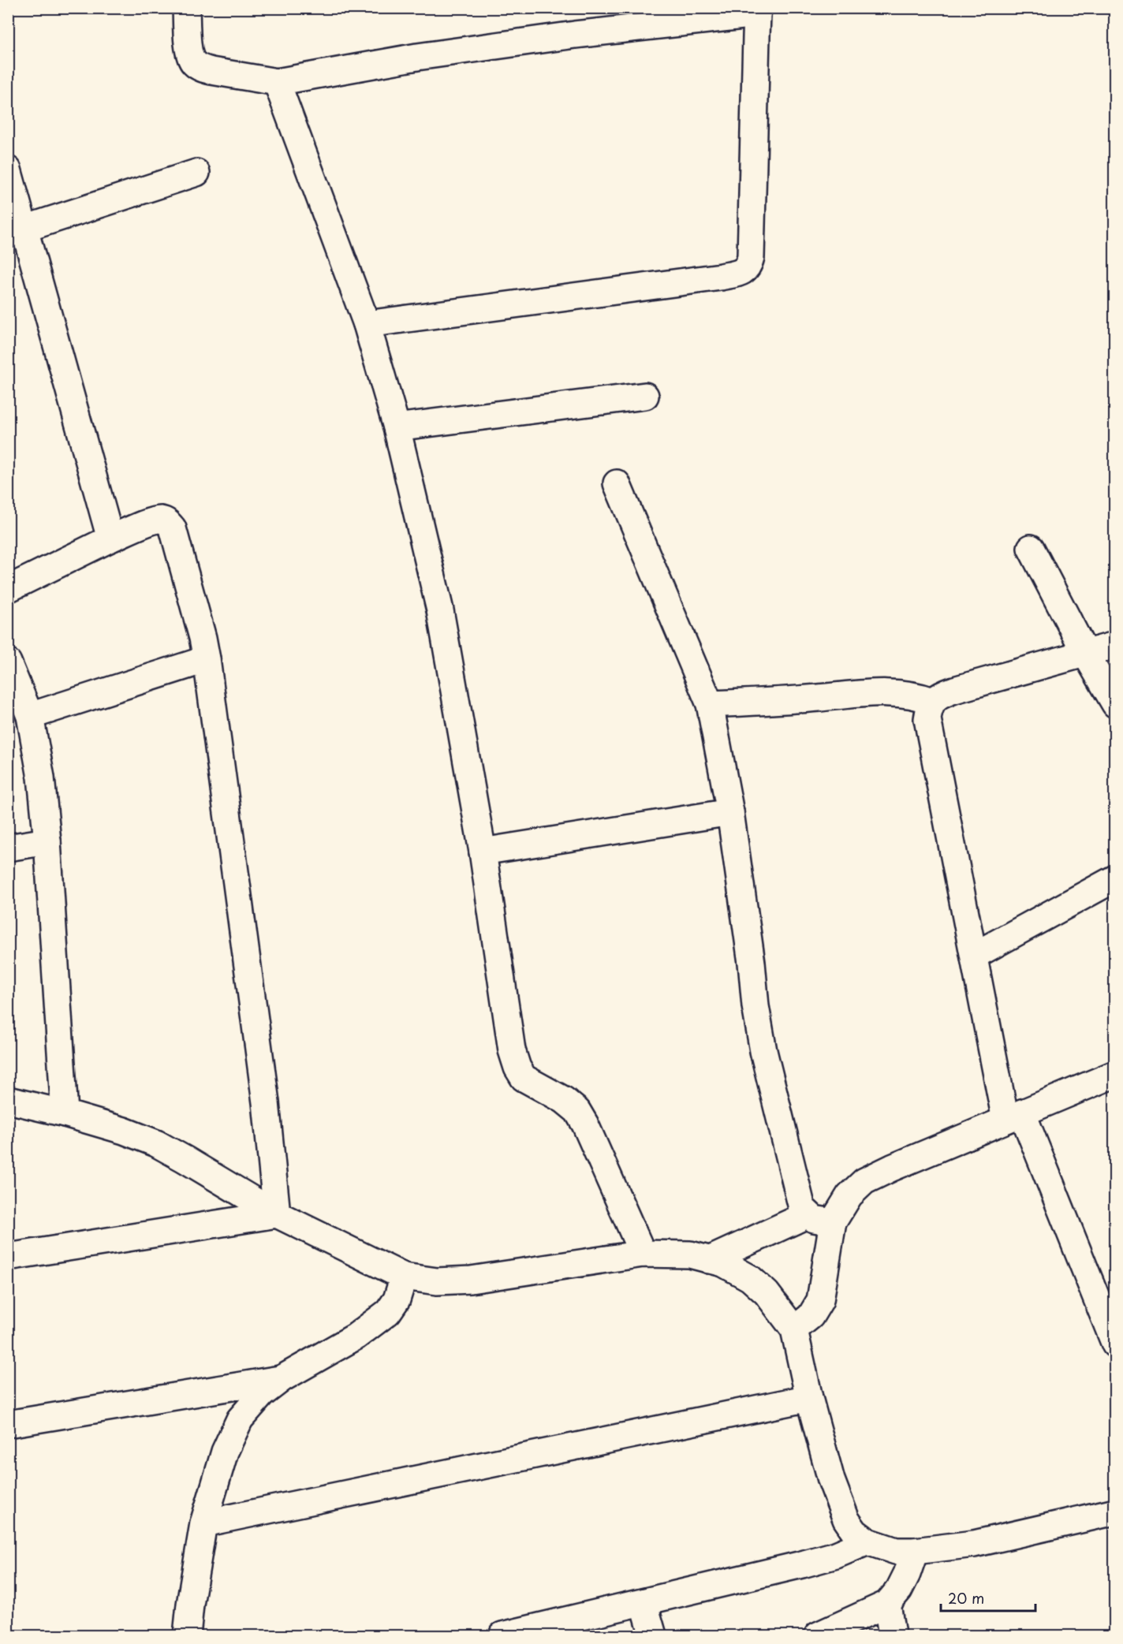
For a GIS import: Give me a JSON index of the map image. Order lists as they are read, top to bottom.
{
  "scale_bar": "20 m"
}
